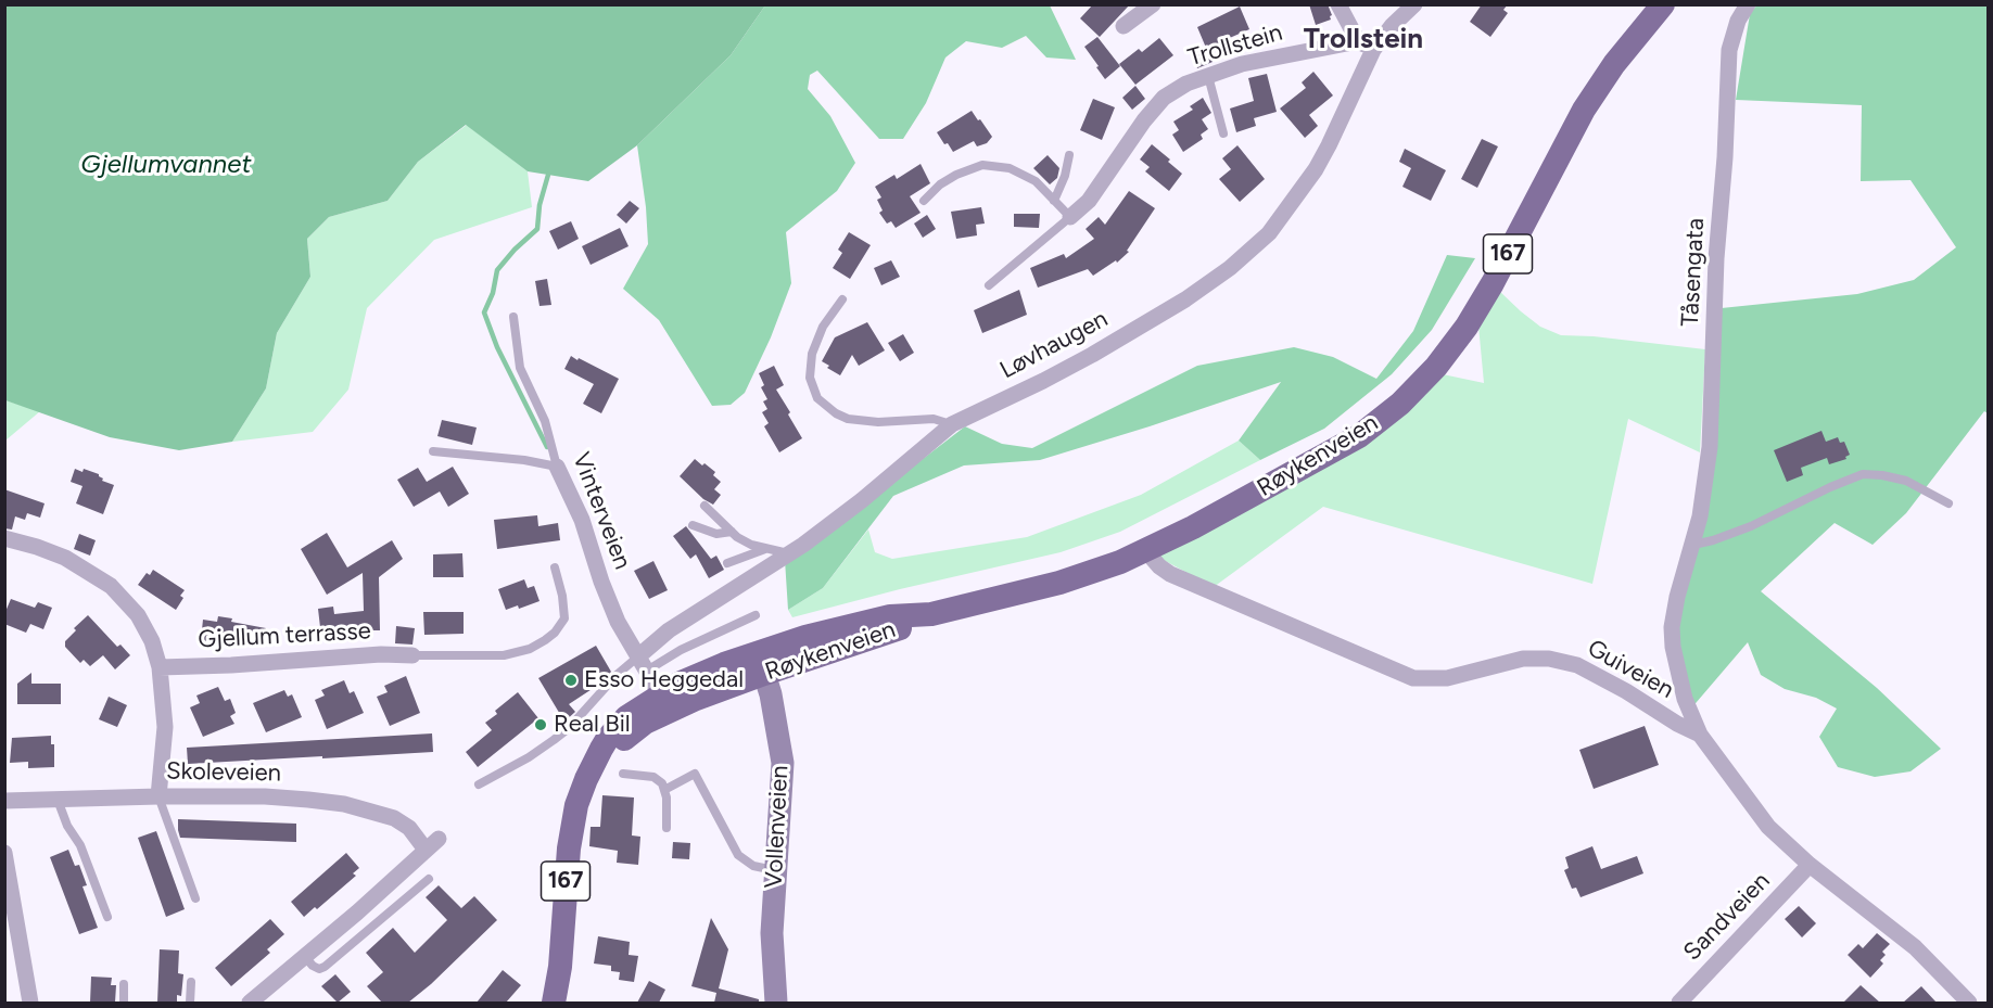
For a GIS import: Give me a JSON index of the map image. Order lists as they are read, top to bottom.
{
  "streets": {
    "main road": ["167", "Røykenveien", "Vollenveien"],
    "street": [
      "Trollstein",
      "Tåsengata",
      "Løvhaugen",
      "Vinterveien",
      "Gjellum terrasse",
      "Guiveien",
      "Skoleveien",
      "Sandveien"
    ]
  },
  "crossings": [
    ["Tåsengata", "Guiveien"],
    ["Løvhaugen", "Vinterveien"],
    ["Røykenveien", "Vinterveien"],
    ["Røykenveien", "Guiveien"],
    ["Røykenveien", "Vollenveien"],
    ["Guiveien", "Sandveien"]
  ],
  "districts": ["Trollstein"],
  "water": ["Gjellumvannet"],
  "places": ["Esso Heggedal", "Real Bil"]
}
